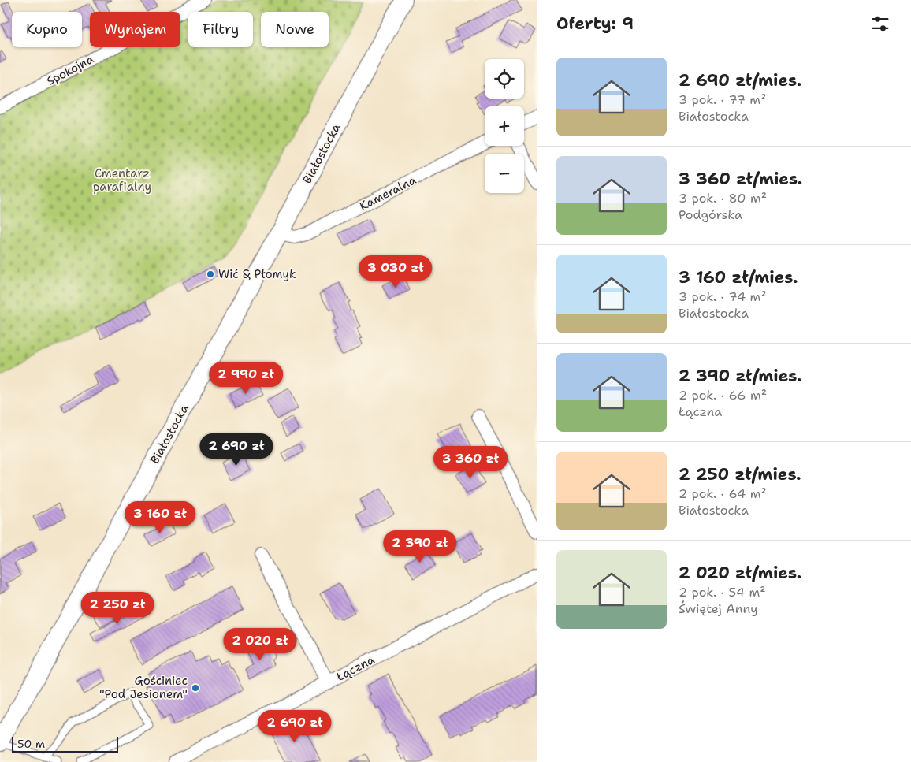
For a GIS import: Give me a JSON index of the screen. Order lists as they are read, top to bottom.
{
  "streets": {
    "street": [
      "Spokojna",
      "Białostocka",
      "Kameralna",
      "Łączna"
    ]
  },
  "crossings": [
    ["Białostocka", "Kameralna"]
  ],
  "parks": ["Cmentarz parafialny"],
  "places": ["Wić & Płomyk", "Gościniec \"Pod Jesionem\""],
  "scale_bar": "50 m",
  "page": {
    "heading": "Oferty: 9",
    "chip": [
      "Kupno",
      "Wynajem",
      "Filtry",
      "Nowe"
    ],
    "list": [
      {
        "name": "2 690 zł/mies.",
        "note": "3 pok. · 77 m² · Białostocka"
      },
      {
        "name": "3 360 zł/mies.",
        "note": "3 pok. · 80 m² · Podgórska"
      },
      {
        "name": "3 160 zł/mies.",
        "note": "3 pok. · 74 m² · Białostocka"
      },
      {
        "name": "2 390 zł/mies.",
        "note": "2 pok. · 66 m² · Łączna"
      },
      {
        "name": "2 250 zł/mies.",
        "note": "2 pok. · 64 m² · Białostocka"
      },
      {
        "name": "2 020 zł/mies.",
        "note": "2 pok. · 54 m² · Świętej Anny"
      }
    ],
    "map_buttons": ["+", "−"],
    "price": [
      "3 030 zł",
      "2 990 zł",
      "2 690 zł",
      "3 360 zł",
      "3 160 zł",
      "2 390 zł",
      "2 250 zł",
      "2 020 zł",
      "2 690 zł"
    ],
    "scale": "50 m"
  }
}
